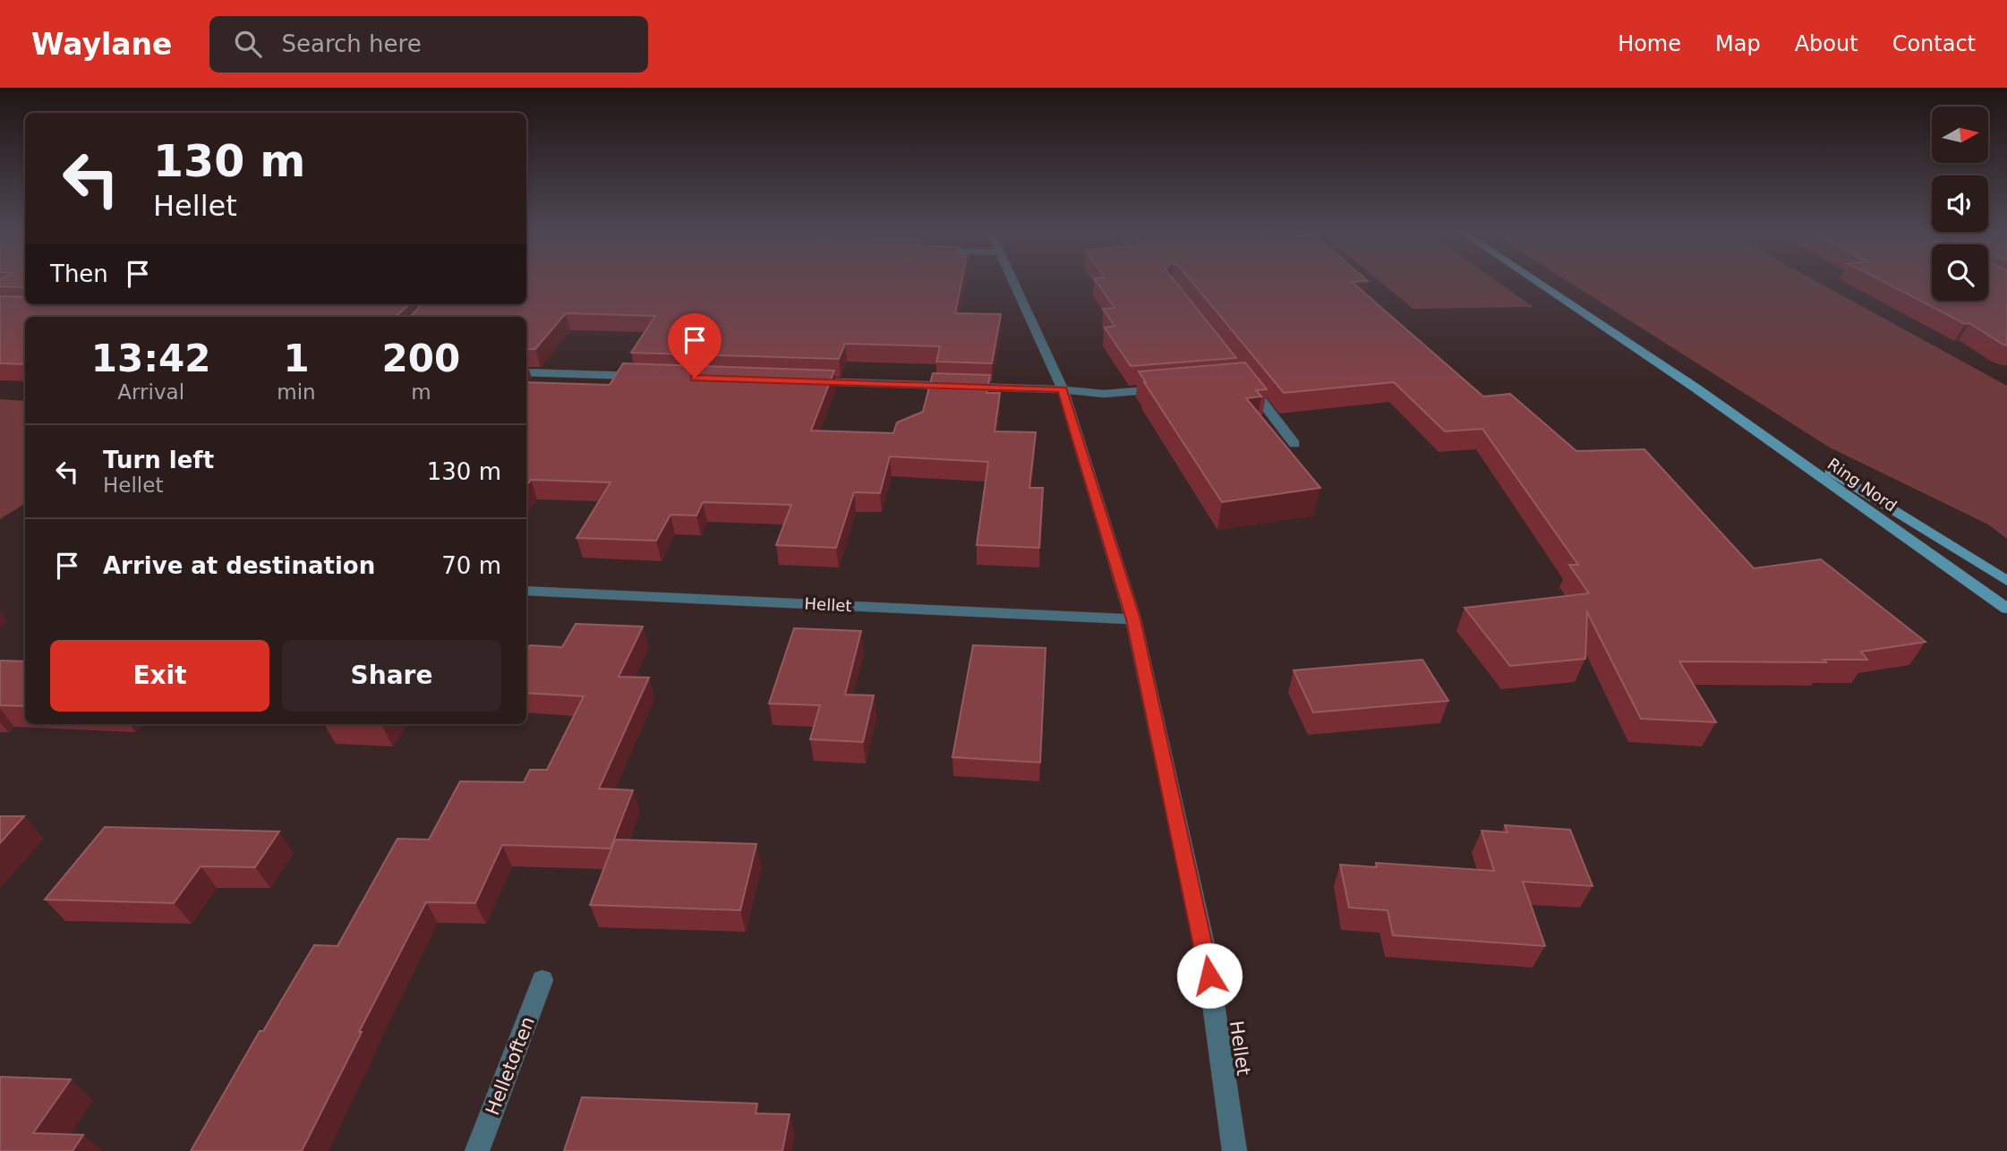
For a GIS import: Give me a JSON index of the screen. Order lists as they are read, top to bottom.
{
  "streets": {
    "main road": ["Ring Nord"],
    "street": ["Hellet", "Helletoften"]
  },
  "north": "right",
  "page": {
    "header": "Waylane",
    "search": "Search here",
    "nav": [
      "Home",
      "Map",
      "About",
      "Contact"
    ],
    "turn": ["130 m", "Hellet"],
    "then": "Then",
    "eta": [
      "13:42",
      "Arrival",
      "1",
      "min",
      "200",
      "m"
    ],
    "list": [
      {
        "name": "Turn left",
        "note": "Hellet",
        "value": "130 m"
      },
      {
        "name": "Arrive at destination",
        "value": "70 m"
      }
    ],
    "buttons": ["Exit", "Share"]
  }
}
